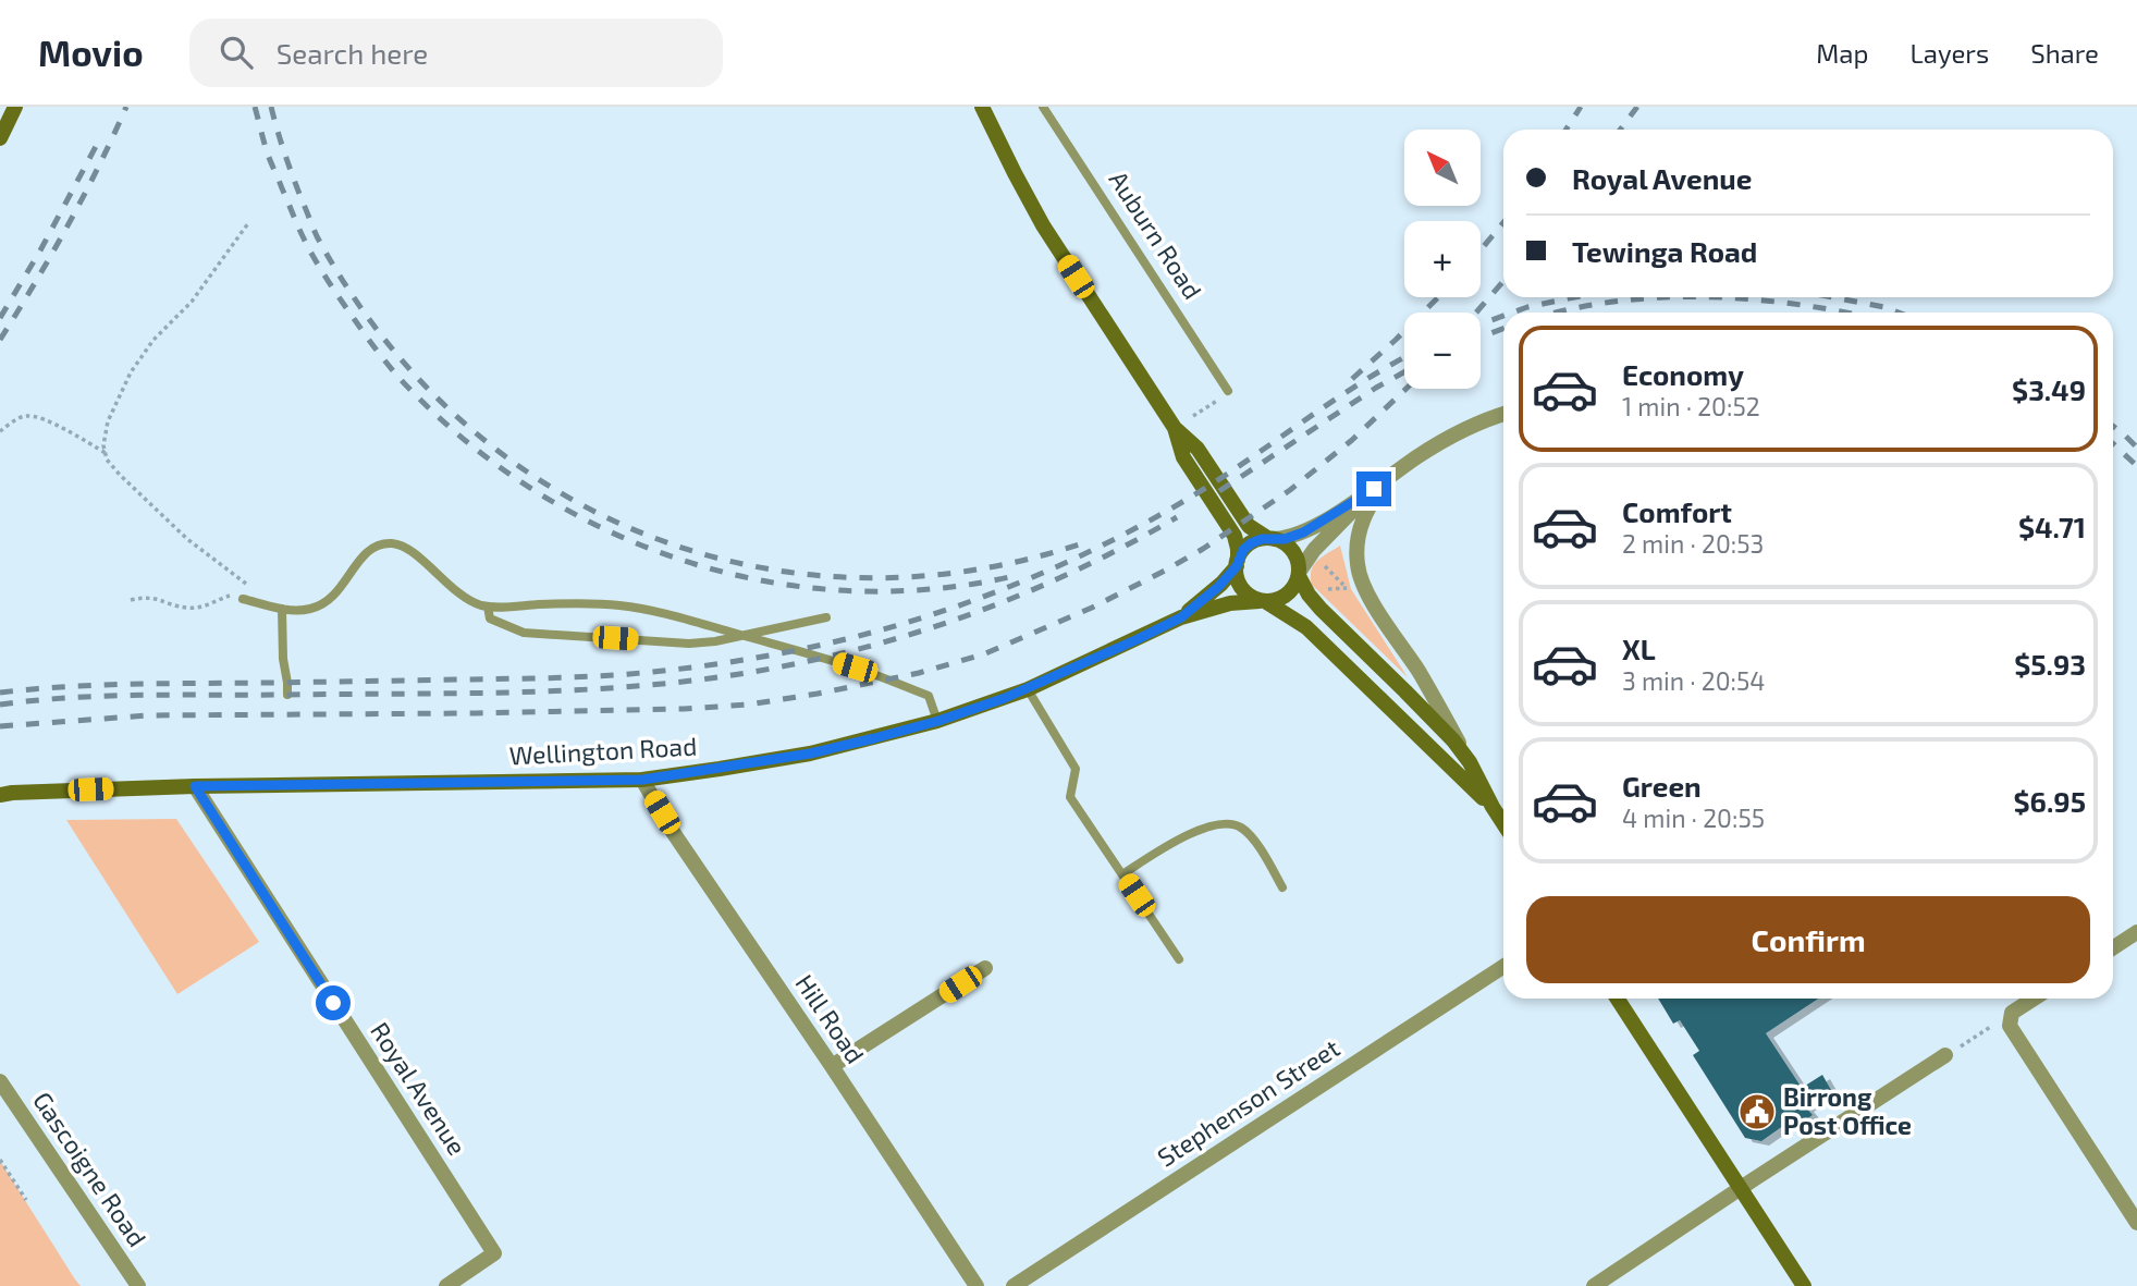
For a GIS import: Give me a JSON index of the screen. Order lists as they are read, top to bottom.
{
  "streets": {
    "main road": ["Wellington Road"],
    "street": [
      "Hill Road",
      "Royal Avenue",
      "Stephenson Street",
      "Gascoigne Road"
    ],
    "lane": ["Auburn Road"]
  },
  "crossings": [
    ["Wellington Road", "Hill Road"],
    ["Wellington Road", "Royal Avenue"]
  ],
  "places": {
    "public building": ["Birrong Post Office"]
  },
  "north": "top left",
  "page": {
    "header": "Movio",
    "search": "Search here",
    "nav": ["Map", "Layers", "Share"],
    "map_buttons": ["+", "−"],
    "banner": ["Royal Avenue", "Tewinga Road"],
    "list": [
      {
        "name": "Economy",
        "note": "1 min · 20:52",
        "value": "$3.49"
      },
      {
        "name": "Comfort",
        "note": "2 min · 20:53",
        "value": "$4.71"
      },
      {
        "name": "XL",
        "note": "3 min · 20:54",
        "value": "$5.93"
      },
      {
        "name": "Green",
        "note": "4 min · 20:55",
        "value": "$6.95"
      }
    ],
    "buttons": "Confirm"
  }
}
